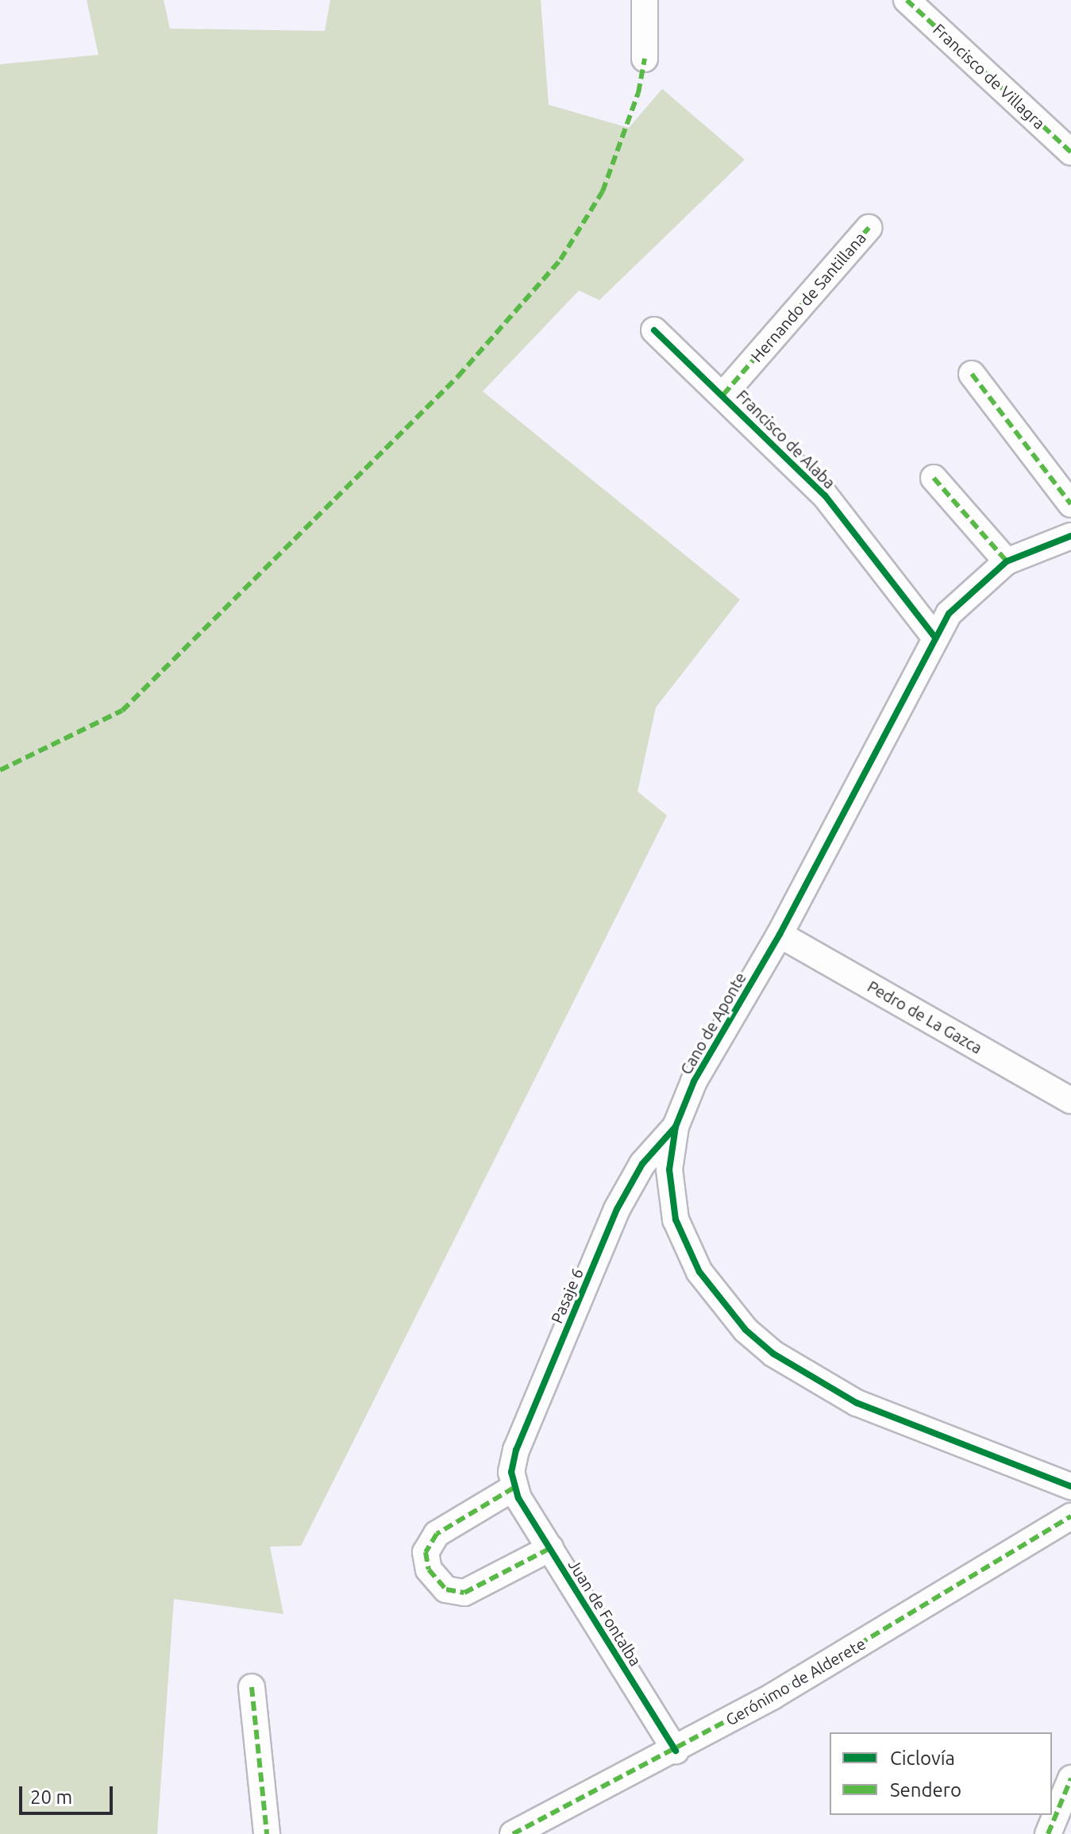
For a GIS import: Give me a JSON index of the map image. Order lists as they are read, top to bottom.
{
  "streets": {
    "street": [
      "Francisco de Villagra",
      "Hernando de Santillana",
      "Francisco de Alaba",
      "Pedro de La Gazca",
      "Cano de Aponte",
      "Pasaje 6",
      "Juan de Fontalba",
      "Gerónimo de Alderete"
    ]
  },
  "crossings": [
    ["Hernando de Santillana", "Francisco de Alaba"],
    ["Francisco de Alaba", "Cano de Aponte"],
    ["Pedro de La Gazca", "Cano de Aponte"],
    ["Cano de Aponte", "Pasaje 6"],
    ["Pasaje 6", "Juan de Fontalba"],
    ["Juan de Fontalba", "Gerónimo de Alderete"]
  ],
  "legend": ["Ciclovía", "Sendero"],
  "scale_bar": "20 m"
}
